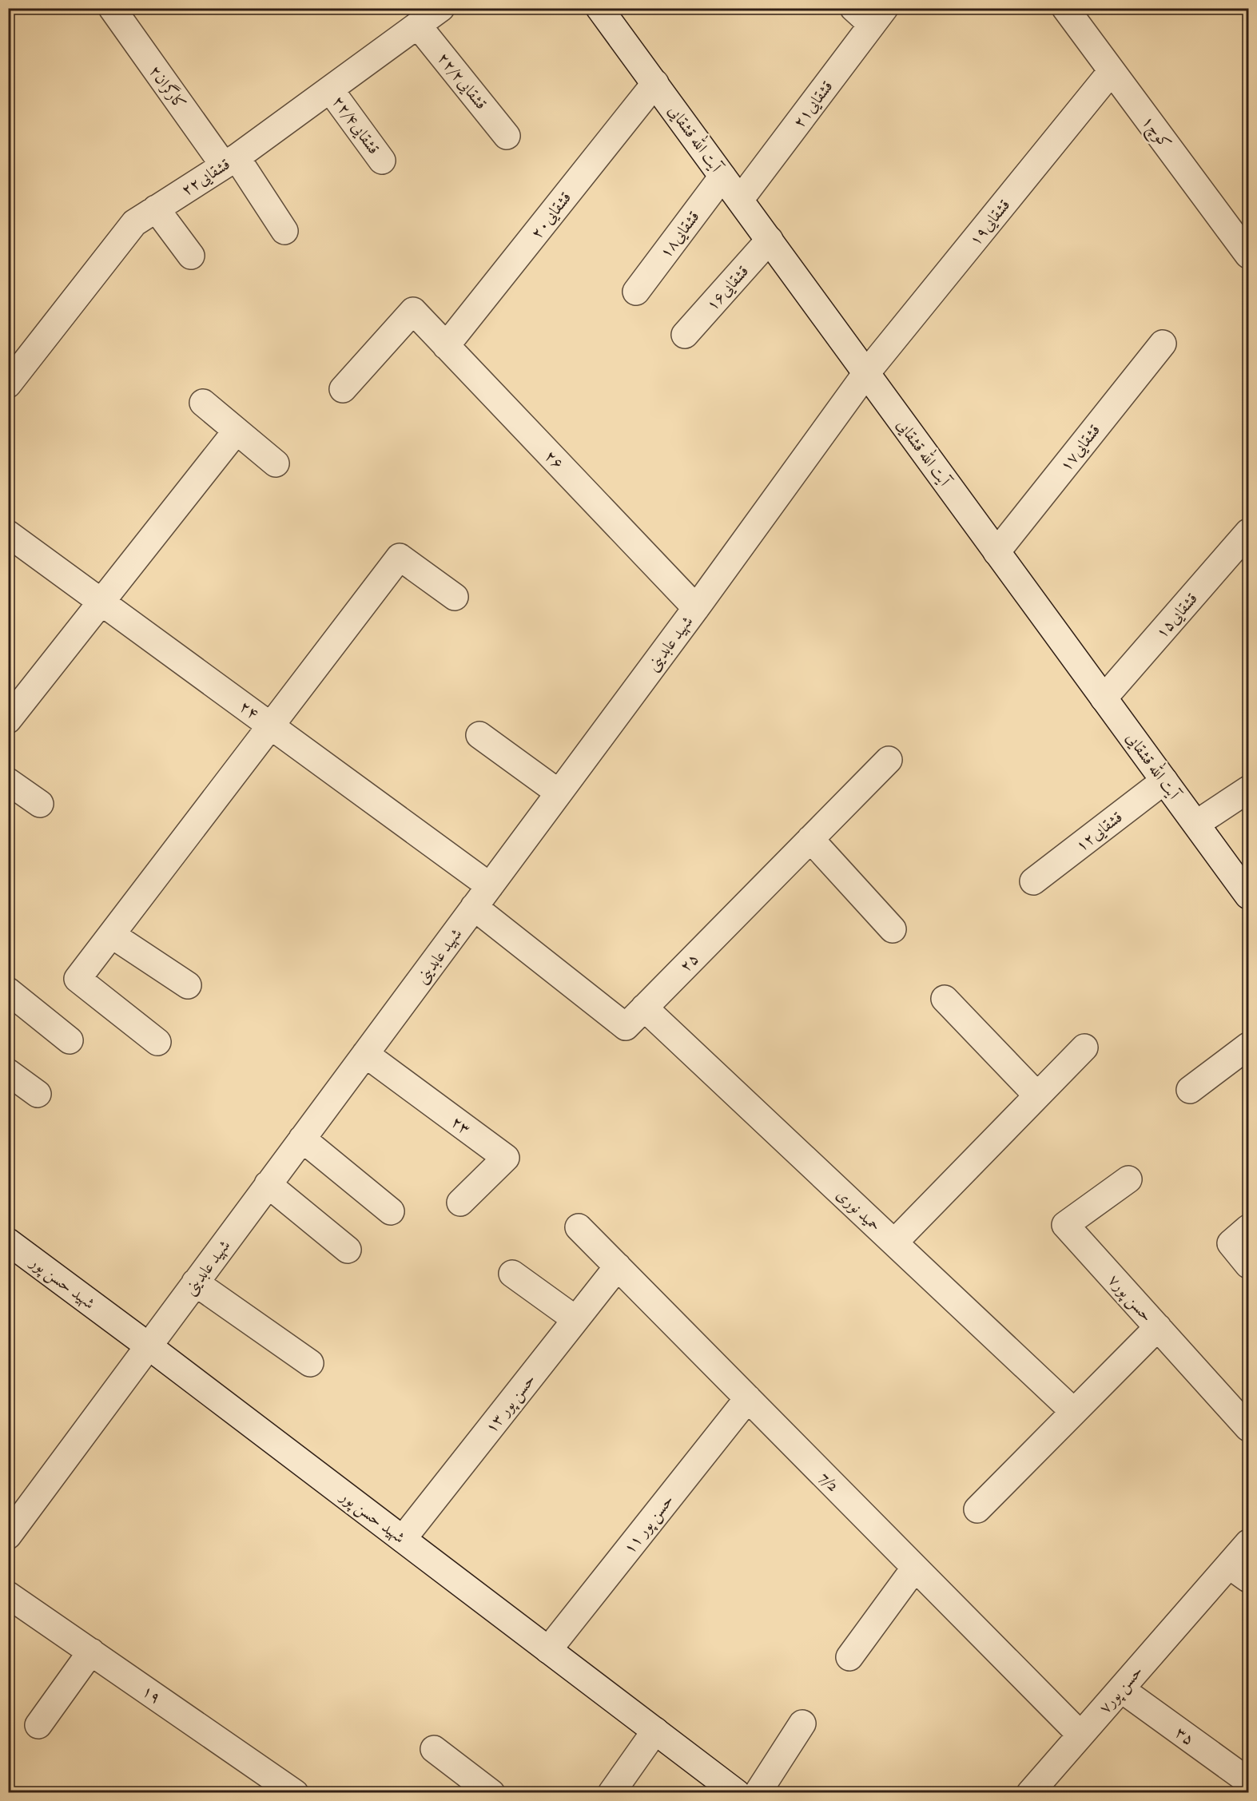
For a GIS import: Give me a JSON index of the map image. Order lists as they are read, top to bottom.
{
  "streets": {
    "street": [
      "۲۲/۲قشقایی",
      "کارگران۲",
      "قشقایی۲۱",
      "۲۲/۴قشقایی",
      "کوچ۱",
      "آیت الله قشقایی",
      "۲۲قشقایی",
      "۲۰قشقایی",
      "۱۹قشقایی",
      "۱۸قشقایی",
      "۱۶قشقایی",
      "۱۷قشقایی",
      "۲۶",
      "۱۵قشقایی",
      "شهید عابدینی",
      "۲۴",
      "قشقایی۱۲",
      "۲۵",
      "۲۳",
      "حمید نوری",
      "شهید حسن پور",
      "حسن پور۷",
      "۱۳ حسن پور",
      "7/2",
      "۱۱ حسن پور",
      "۱۹",
      "۳۵"
    ]
  },
  "crossings": [
    ["۲۲/۲قشقایی", "۲۲قشقایی"],
    ["کارگران۲", "۲۲قشقایی"],
    ["قشقایی۲۱", "آیت الله قشقایی"],
    ["۲۲/۴قشقایی", "۲۲قشقایی"],
    ["کوچ۱", "۱۹قشقایی"],
    ["آیت الله قشقایی", "۲۰قشقایی"],
    ["آیت الله قشقایی", "۱۹قشقایی"],
    ["آیت الله قشقایی", "۱۸قشقایی"],
    ["آیت الله قشقایی", "۱۶قشقایی"],
    ["آیت الله قشقایی", "۱۷قشقایی"],
    ["آیت الله قشقایی", "۱۵قشقایی"],
    ["آیت الله قشقایی", "شهید عابدینی"],
    ["آیت الله قشقایی", "قشقایی۱۲"],
    ["۲۰قشقایی", "۲۶"],
    ["۱۹قشقایی", "شهید عابدینی"],
    ["۲۶", "شهید عابدینی"],
    ["شهید عابدینی", "۲۴"],
    ["شهید عابدینی", "۲۵"],
    ["شهید عابدینی", "۲۳"],
    ["شهید عابدینی", "شهید حسن پور"],
    ["۲۵", "حمید نوری"],
    ["شهید حسن پور", "۱۳ حسن پور"],
    ["شهید حسن پور", "۱۱ حسن پور"],
    ["حسن پور۷", "7/2"],
    ["حسن پور۷", "۳۵"],
    ["۱۳ حسن پور", "7/2"],
    ["7/2", "۱۱ حسن پور"]
  ]
}
